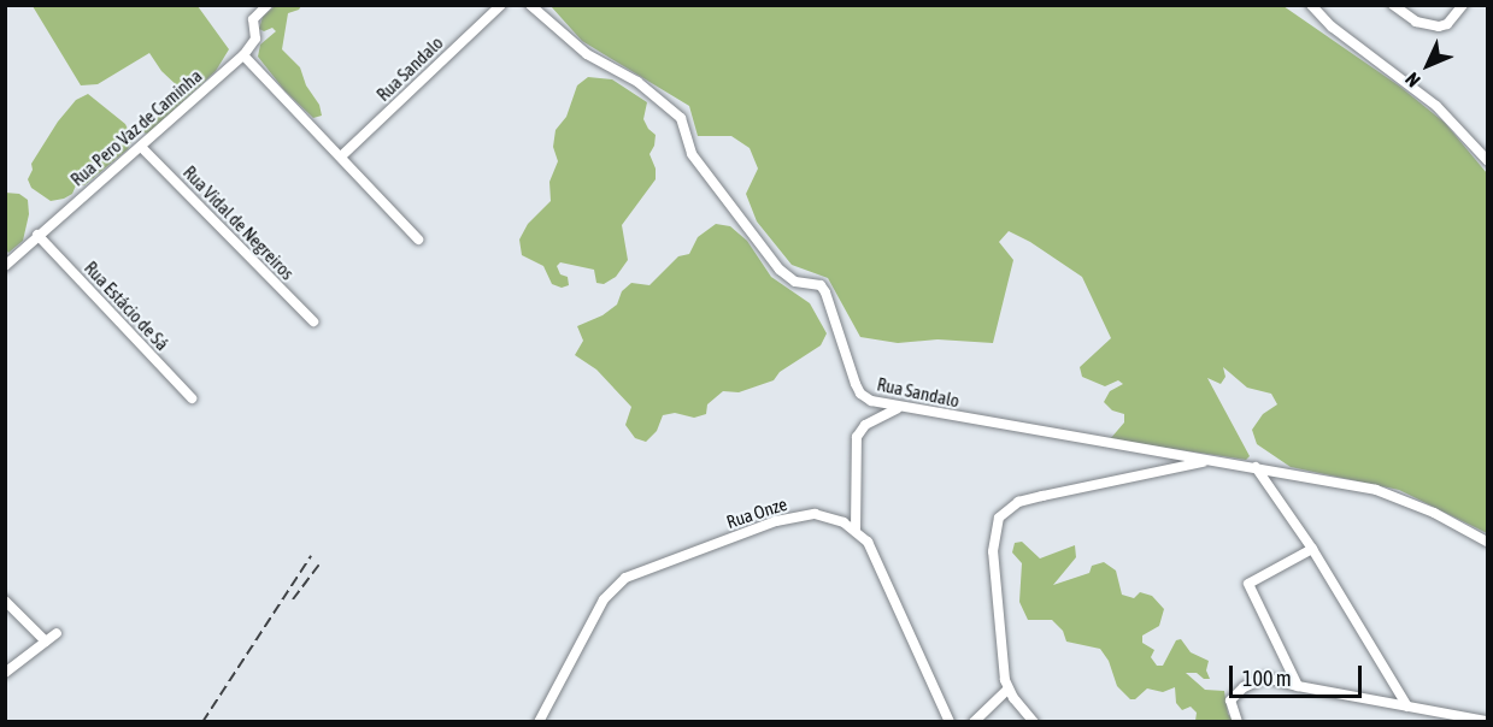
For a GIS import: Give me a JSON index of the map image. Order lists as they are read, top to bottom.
{
  "streets": {
    "street": [
      "Rua Sandalo",
      "Rua Pero Vaz de Caminha",
      "Rua Vidal de Negreiros",
      "Rua Estácio de Sá",
      "Rua Onze"
    ]
  },
  "crossings": [
    ["Rua Pero Vaz de Caminha", "Rua Vidal de Negreiros"],
    ["Rua Pero Vaz de Caminha", "Rua Estácio de Sá"]
  ],
  "scale_bar": "100 m",
  "north": "bottom left"
}
